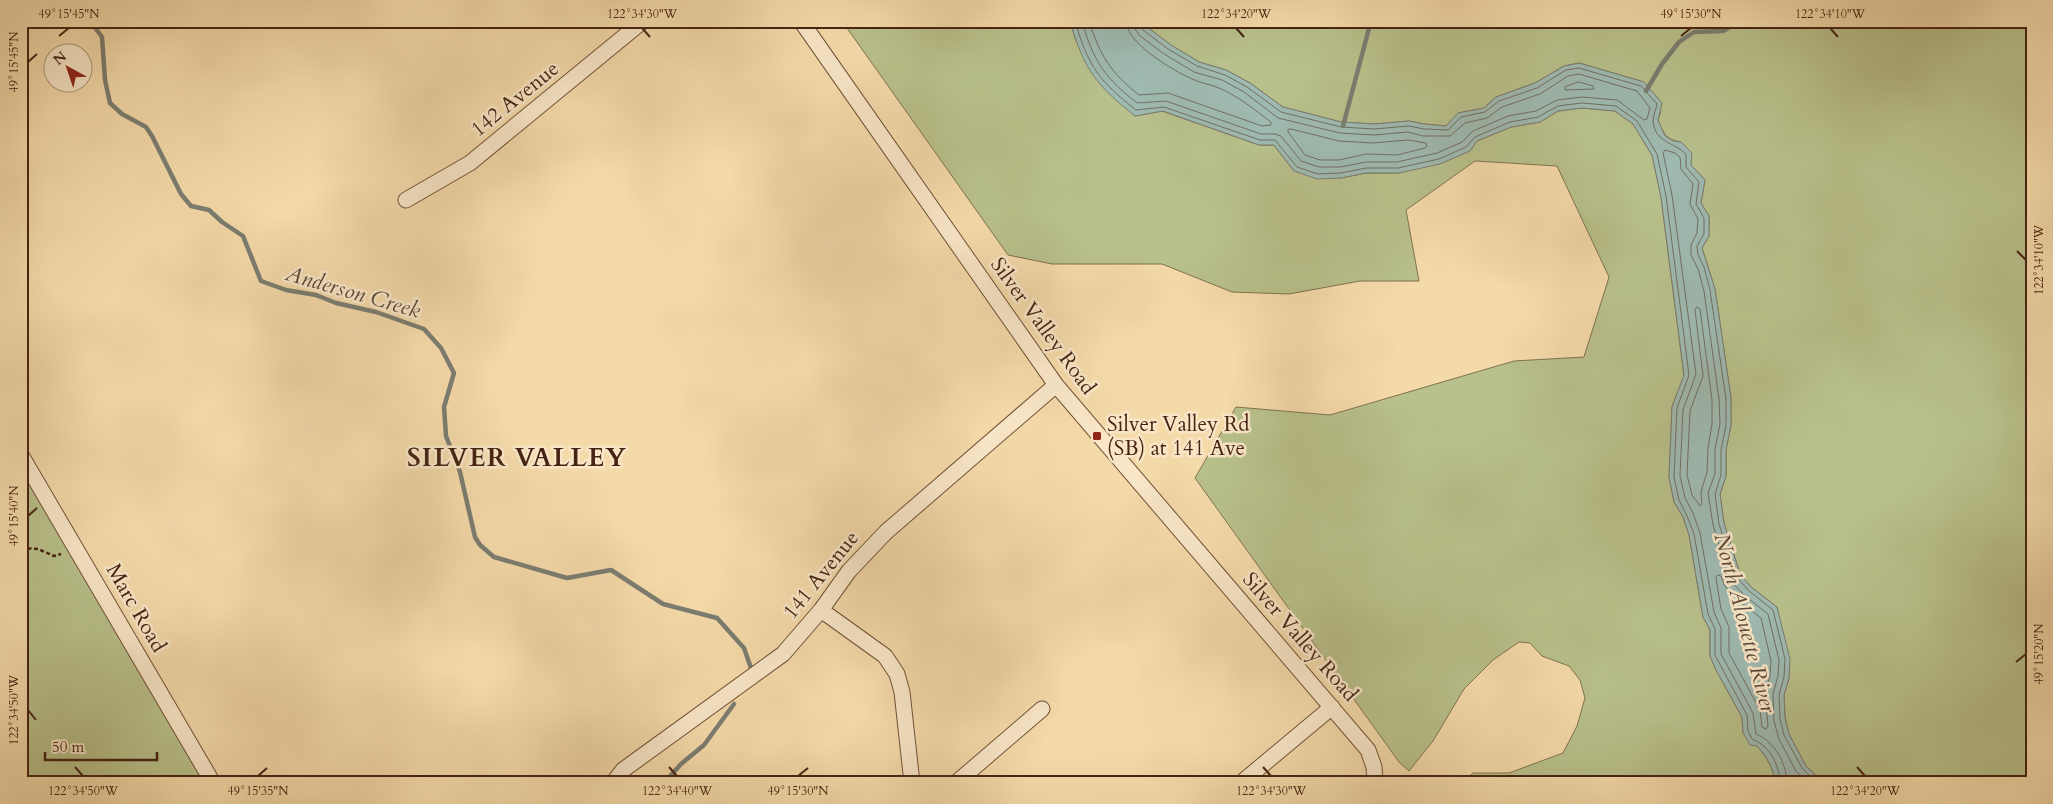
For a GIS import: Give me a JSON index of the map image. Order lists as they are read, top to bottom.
{
  "streets": {
    "street": [
      "142 Avenue",
      "Silver Valley Road",
      "141 Avenue",
      "Marc Road"
    ]
  },
  "crossings": [
    ["Silver Valley Road", "141 Avenue"]
  ],
  "districts": ["SILVER VALLEY"],
  "water": ["Anderson Creek", "North Alouette River"],
  "places": {
    "transit": ["Silver Valley Rd (SB) at 141 Ave"]
  },
  "scale_bar": "50 m",
  "north": "top left",
  "coordinates": [
    "49°15'45\"N",
    "122°34'30\"W",
    "122°34'20\"W",
    "49°15'30\"N",
    "122°34'10\"W",
    "49°15'40\"N",
    "49°15'20\"N",
    "122°34'50\"W",
    "49°15'35\"N",
    "122°34'40\"W"
  ]
}
